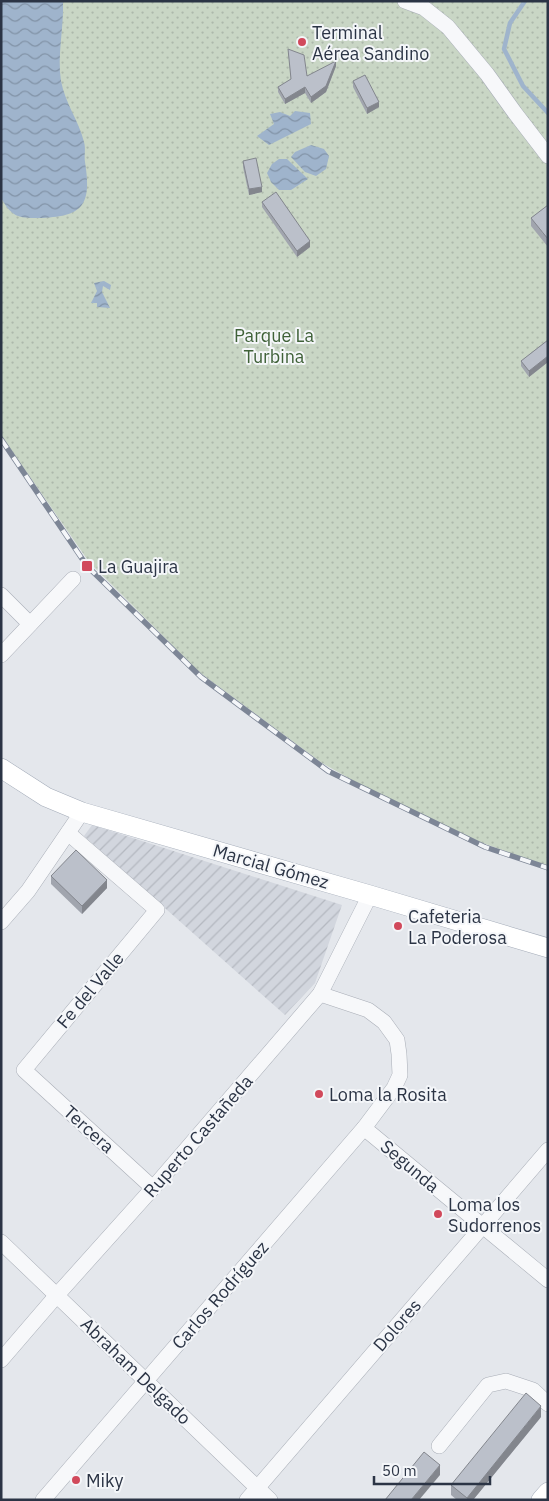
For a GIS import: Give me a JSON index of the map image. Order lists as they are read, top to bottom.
{
  "streets": {
    "main road": ["Marcial Gómez"],
    "street": [
      "Fe del Valle",
      "Tercera",
      "Ruperto Castañeda",
      "Segunda",
      "Carlos Rodríguez",
      "Dolores",
      "Abraham Delgado"
    ]
  },
  "crossings": [
    ["Marcial Gómez", "Ruperto Castañeda"],
    ["Fe del Valle", "Tercera"],
    ["Tercera", "Ruperto Castañeda"],
    ["Ruperto Castañeda", "Carlos Rodríguez"],
    ["Ruperto Castañeda", "Abraham Delgado"],
    ["Segunda", "Carlos Rodríguez"],
    ["Segunda", "Dolores"],
    ["Carlos Rodríguez", "Abraham Delgado"],
    ["Dolores", "Abraham Delgado"]
  ],
  "parks": ["Parque La Turbina"],
  "places": {
    "other": [
      "Terminal Aérea Sandino",
      "Cafeteria La Poderosa",
      "Loma la Rosita",
      "Loma los Sudorrenos",
      "Miky"
    ],
    "transit": ["La Guajira"]
  },
  "scale_bar": "50 m"
}
